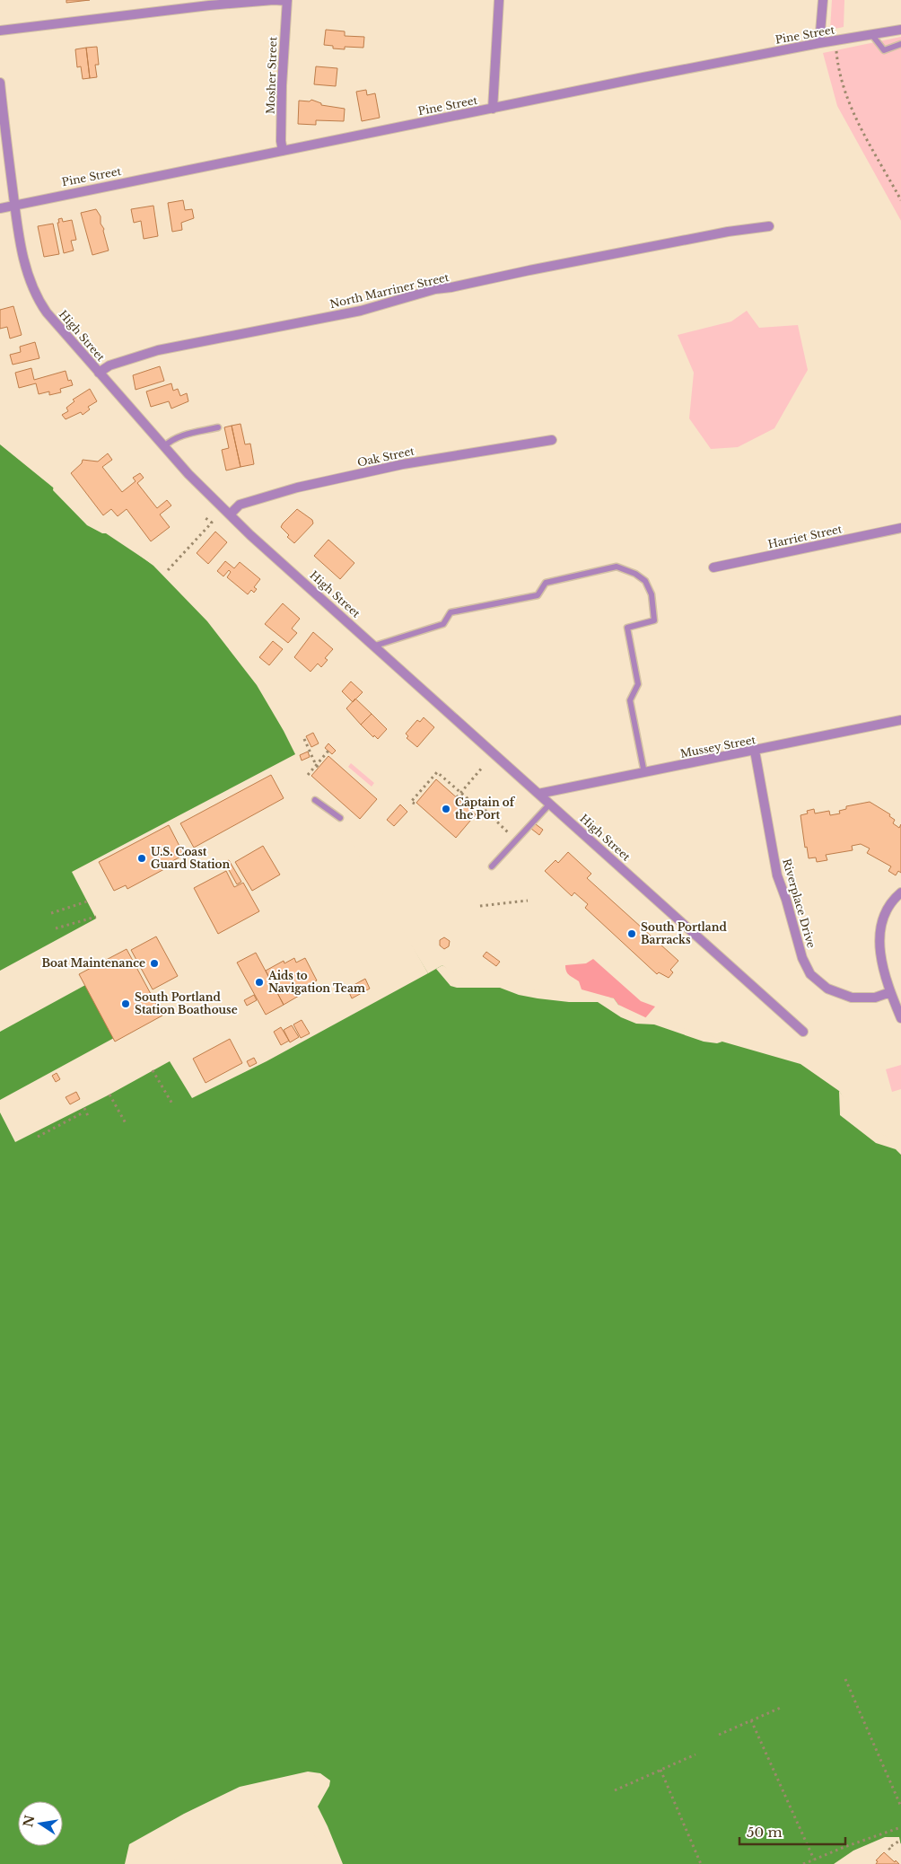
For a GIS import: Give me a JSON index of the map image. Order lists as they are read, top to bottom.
{
  "streets": {
    "street": [
      "Pine Street",
      "Mosher Street",
      "North Marriner Street",
      "High Street",
      "Oak Street",
      "Harriet Street",
      "Mussey Street",
      "Riverplace Drive"
    ]
  },
  "crossings": [
    ["Pine Street", "Mosher Street"],
    ["Pine Street", "High Street"],
    ["North Marriner Street", "High Street"],
    ["High Street", "Oak Street"],
    ["High Street", "Mussey Street"],
    ["Mussey Street", "Riverplace Drive"]
  ],
  "places": [
    "Captain of the Port",
    "U.S. Coast Guard Station",
    "South Portland Barracks",
    "Boat Maintenance",
    "Aids to Navigation Team",
    "South Portland Station Boathouse"
  ],
  "scale_bar": "50 m",
  "north": "left"
}
